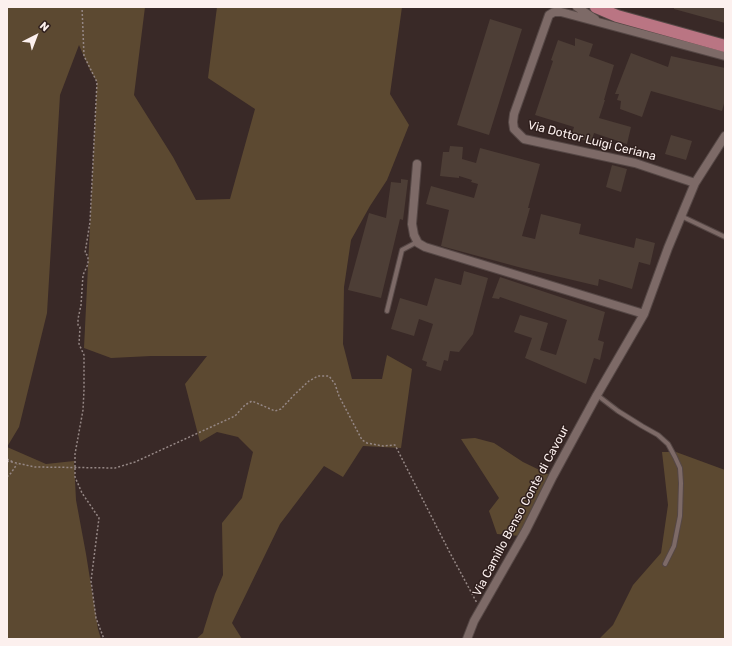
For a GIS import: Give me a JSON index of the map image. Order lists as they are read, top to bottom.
{
  "streets": {
    "street": ["Via Dottor Luigi Ceriana", "Via Camillo Benso Conte di Cavour"]
  },
  "crossings": [
    ["Via Dottor Luigi Ceriana", "Via Camillo Benso Conte di Cavour"]
  ],
  "north": "top right"
}
